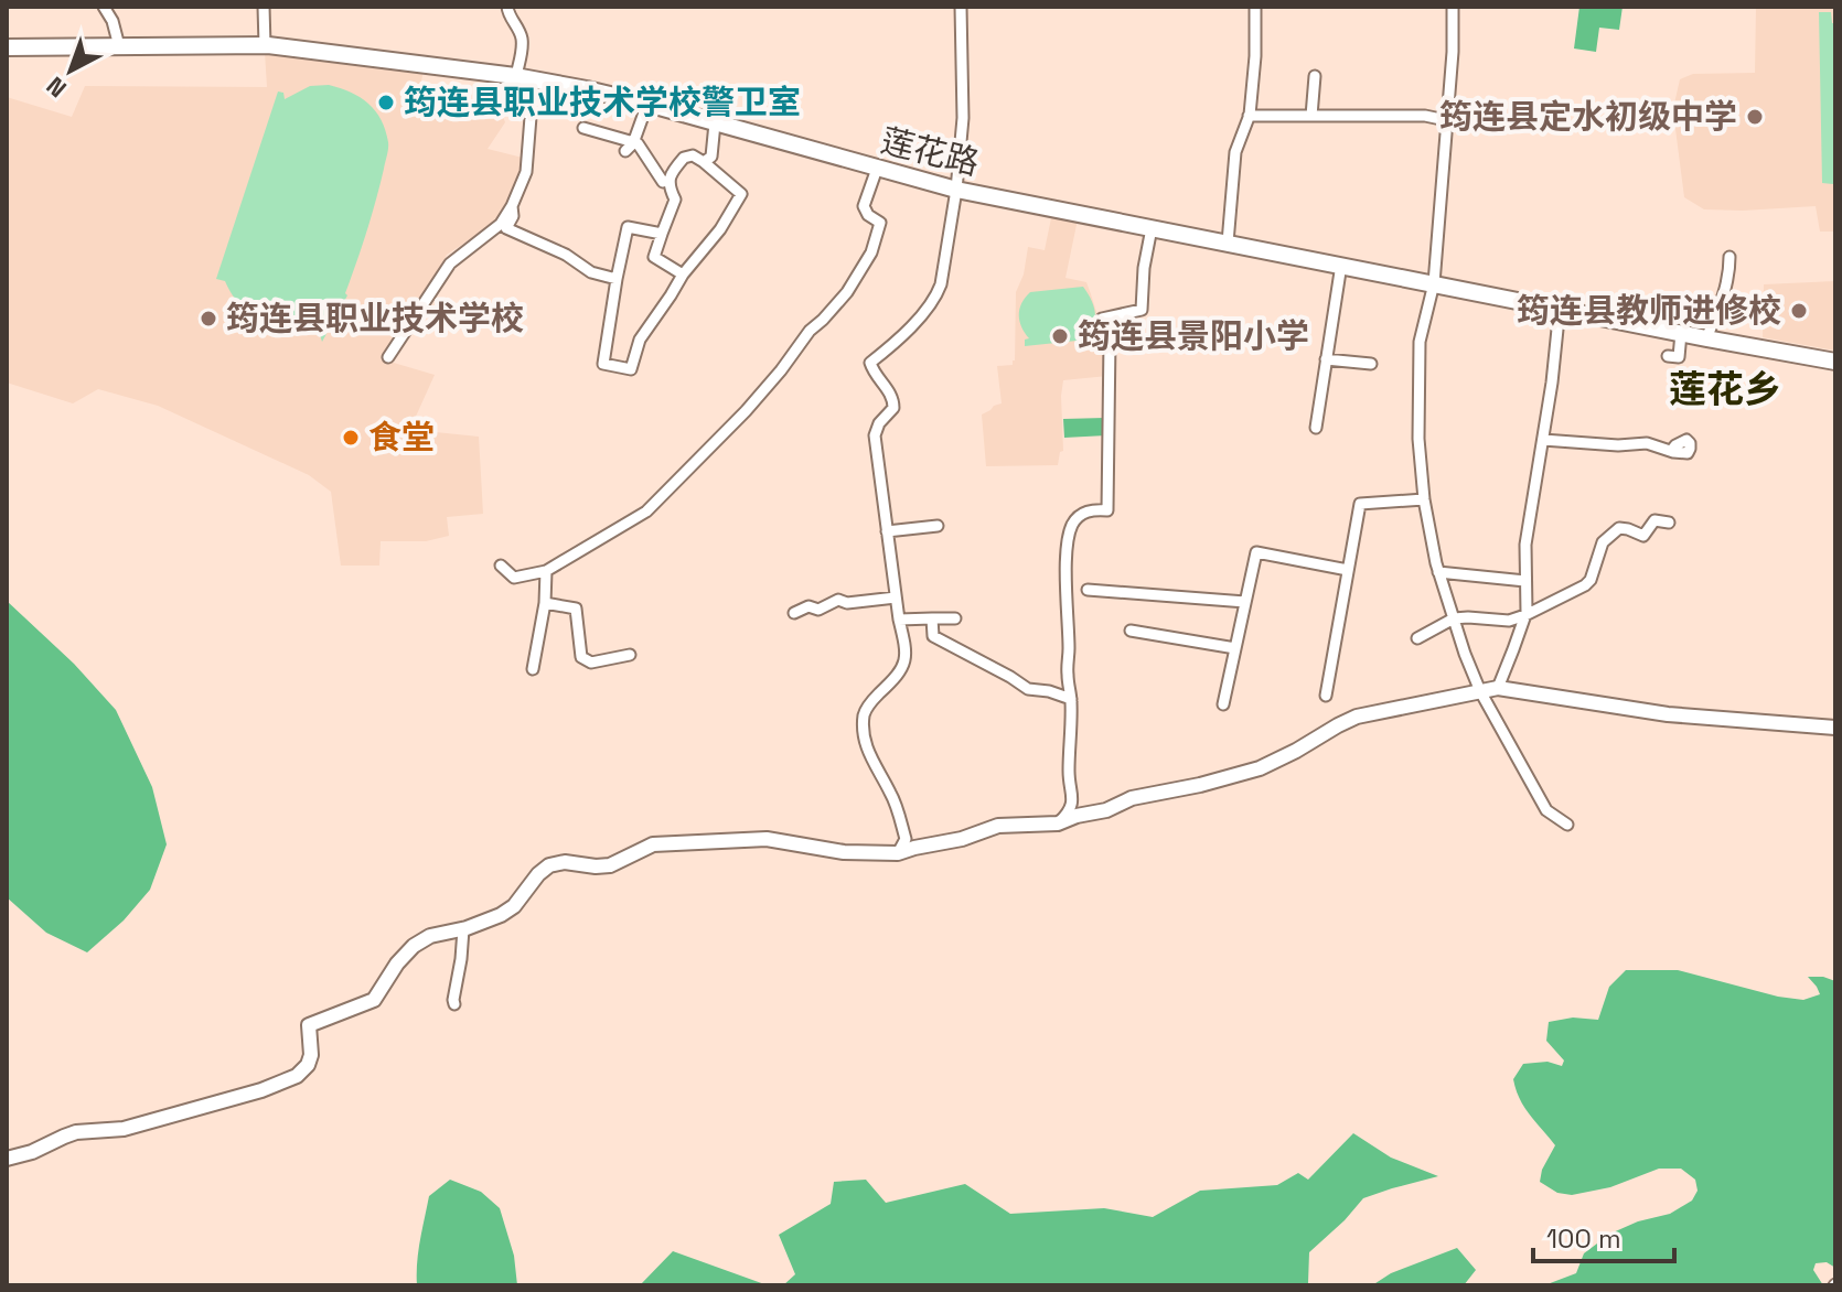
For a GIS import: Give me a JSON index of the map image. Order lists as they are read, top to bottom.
{
  "streets": {
    "main road": ["莲花路"]
  },
  "districts": ["莲花乡"],
  "places": [
    "筠连县职业技术学校警卫室",
    "筠连县定水初级中学",
    "筠连县教师进修校",
    "筠连县职业技术学校",
    "筠连县景阳小学",
    "食堂"
  ],
  "scale_bar": "100 m",
  "north": "bottom left"
}
